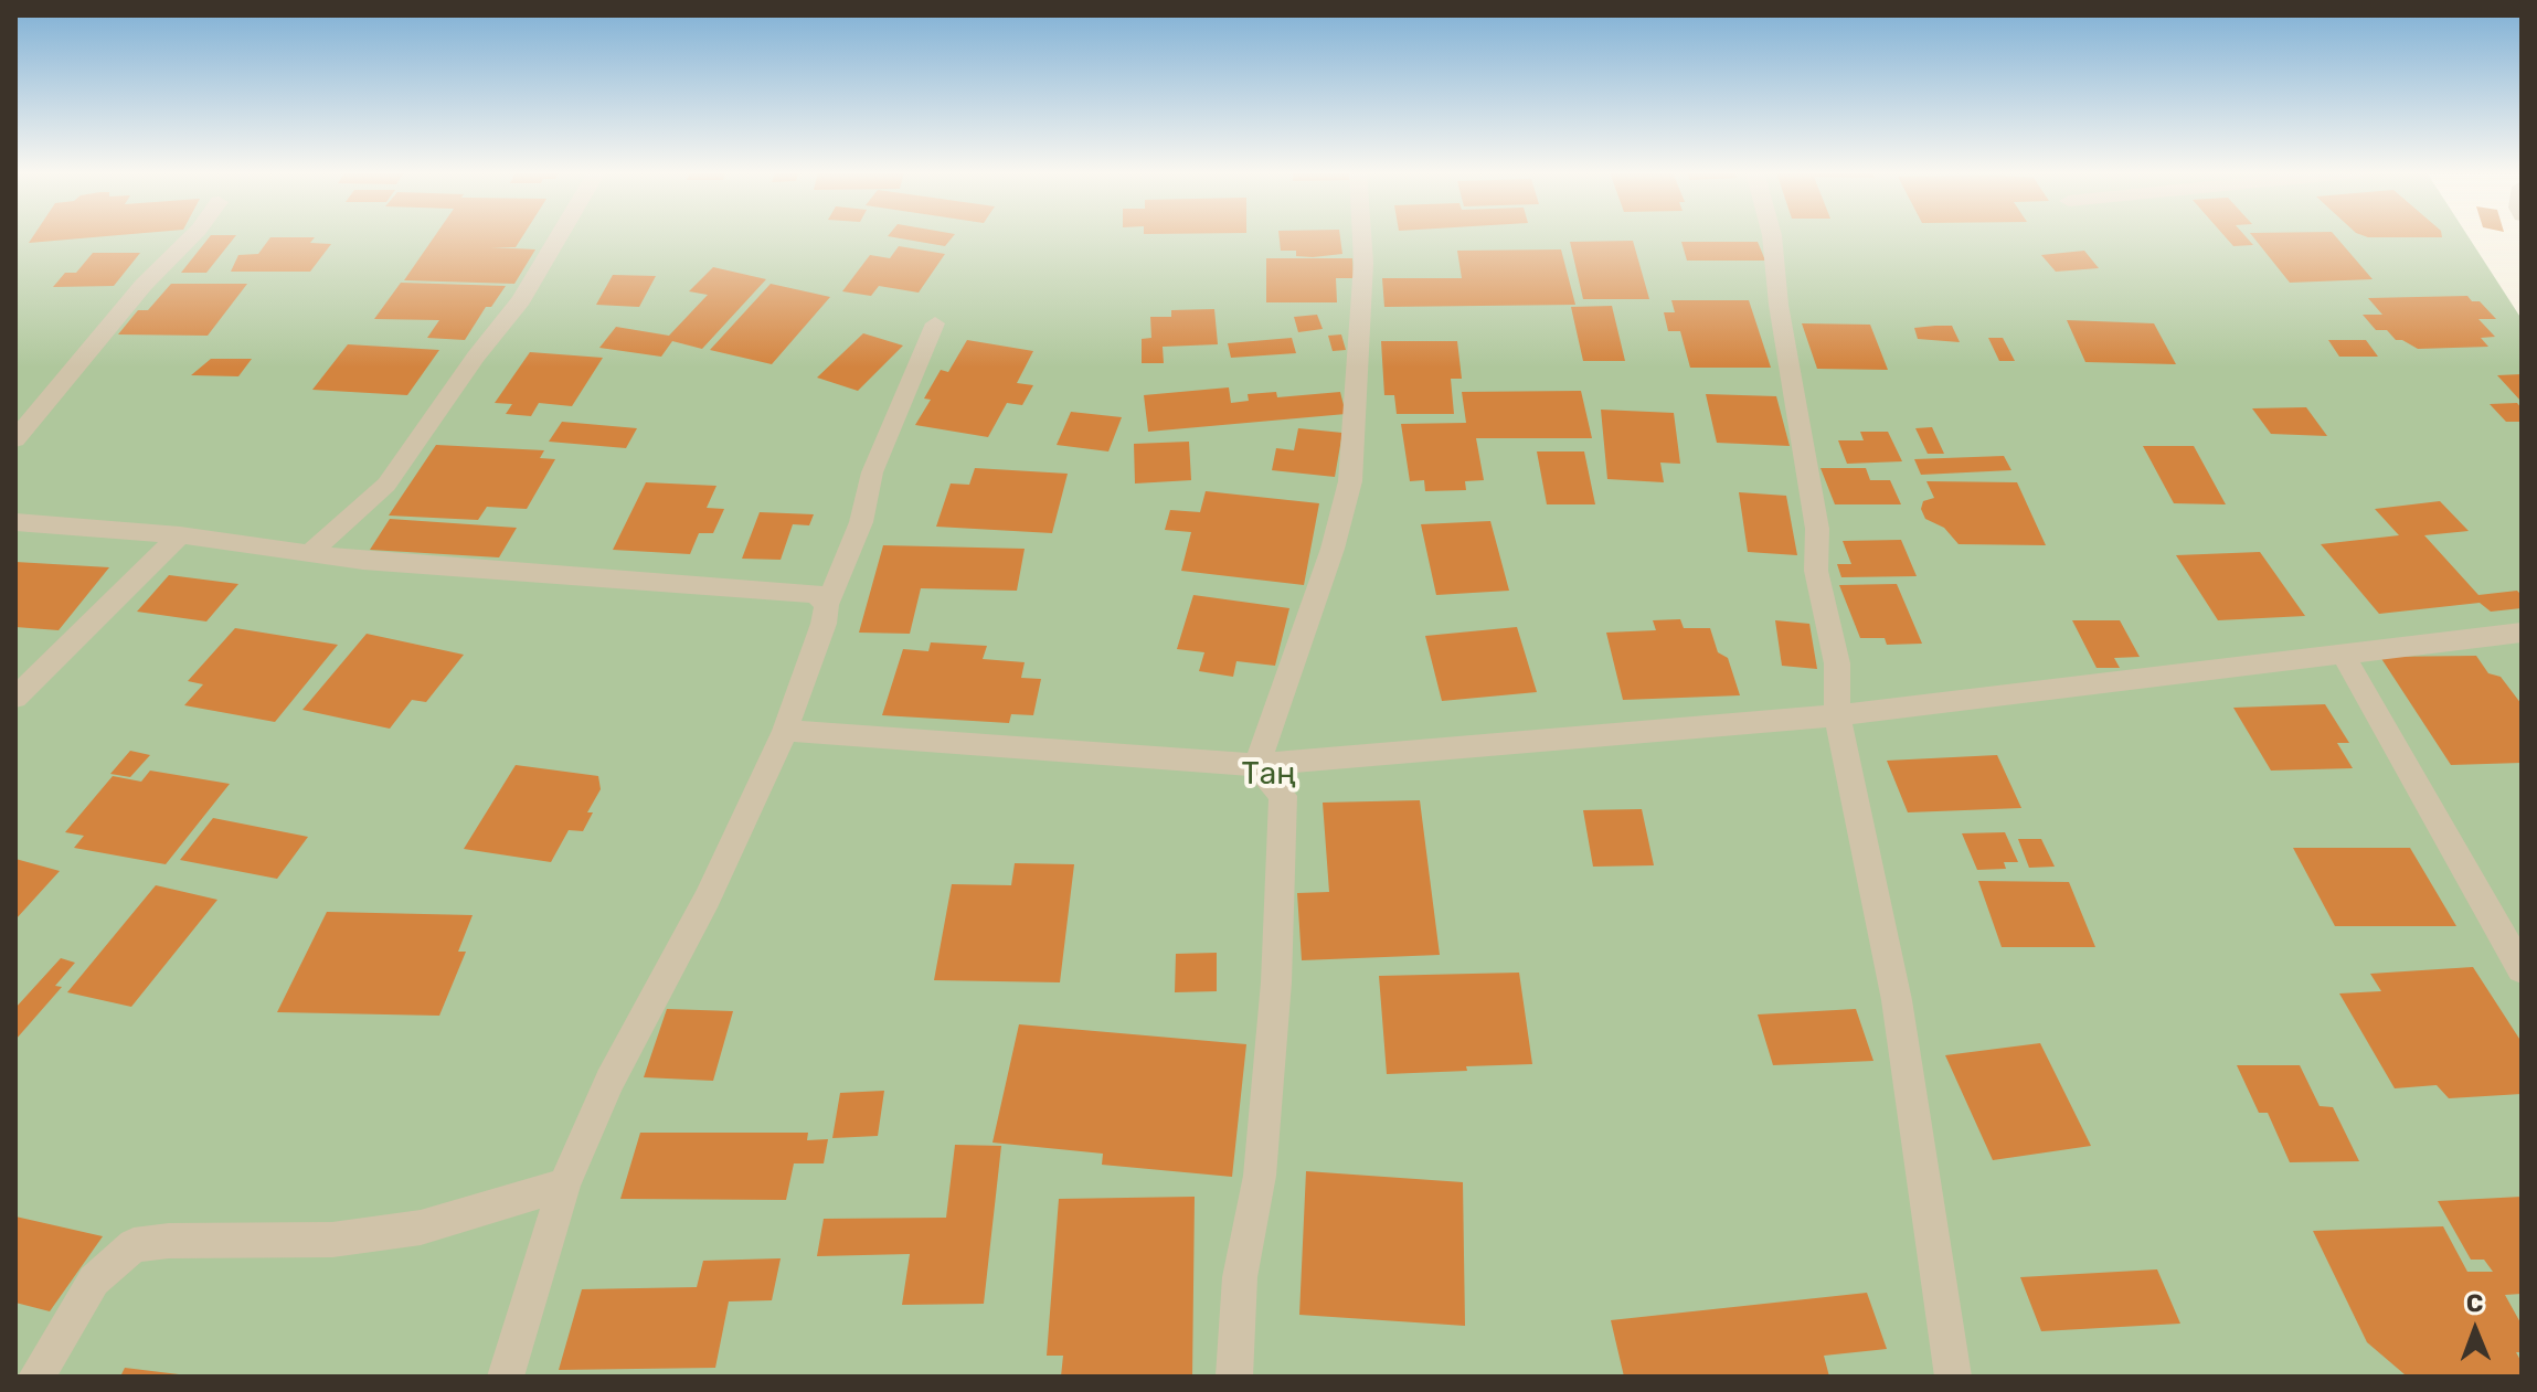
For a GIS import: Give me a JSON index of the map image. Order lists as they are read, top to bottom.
{
  "parks": ["Таң"],
  "north": "top"
}
